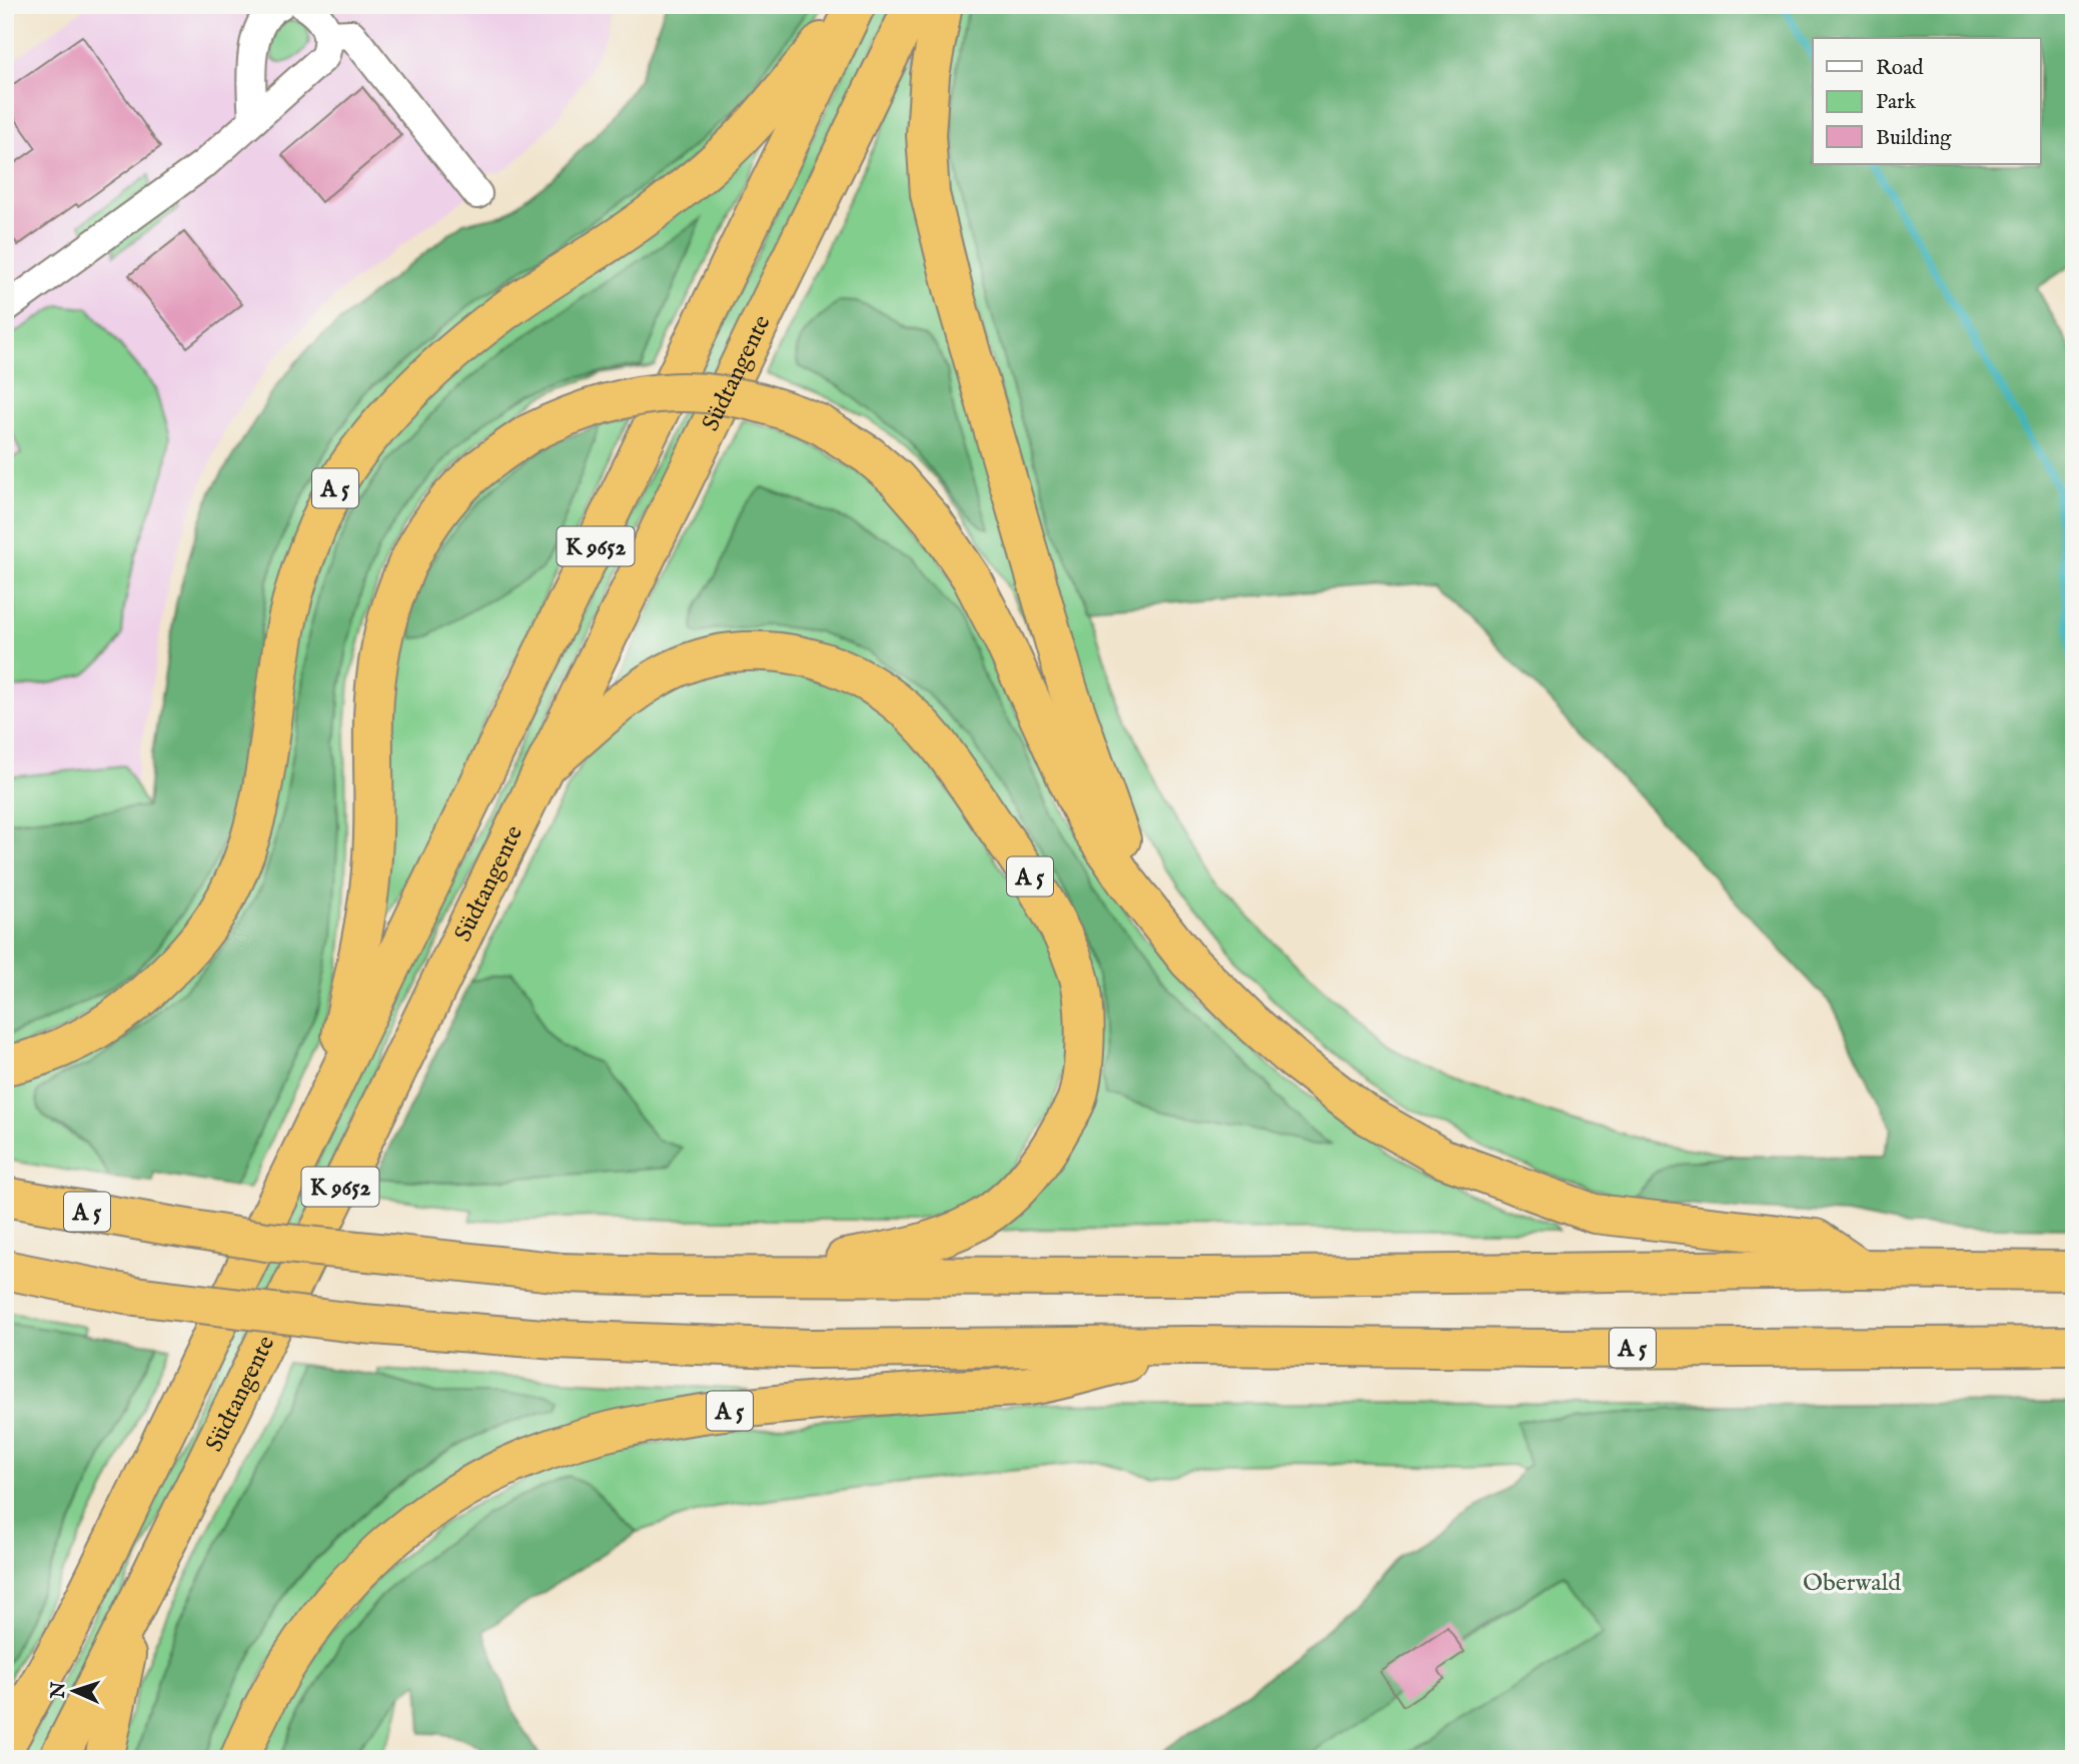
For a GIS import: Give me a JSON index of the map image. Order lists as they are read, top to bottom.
{
  "streets": {
    "highway": ["Südtangente", "A 5", "K 9652"]
  },
  "crossings": [
    ["Südtangente", "A 5"],
    ["Südtangente", "K 9652"]
  ],
  "parks": ["Oberwald"],
  "legend": ["Road", "Park", "Building"],
  "north": "left"
}
